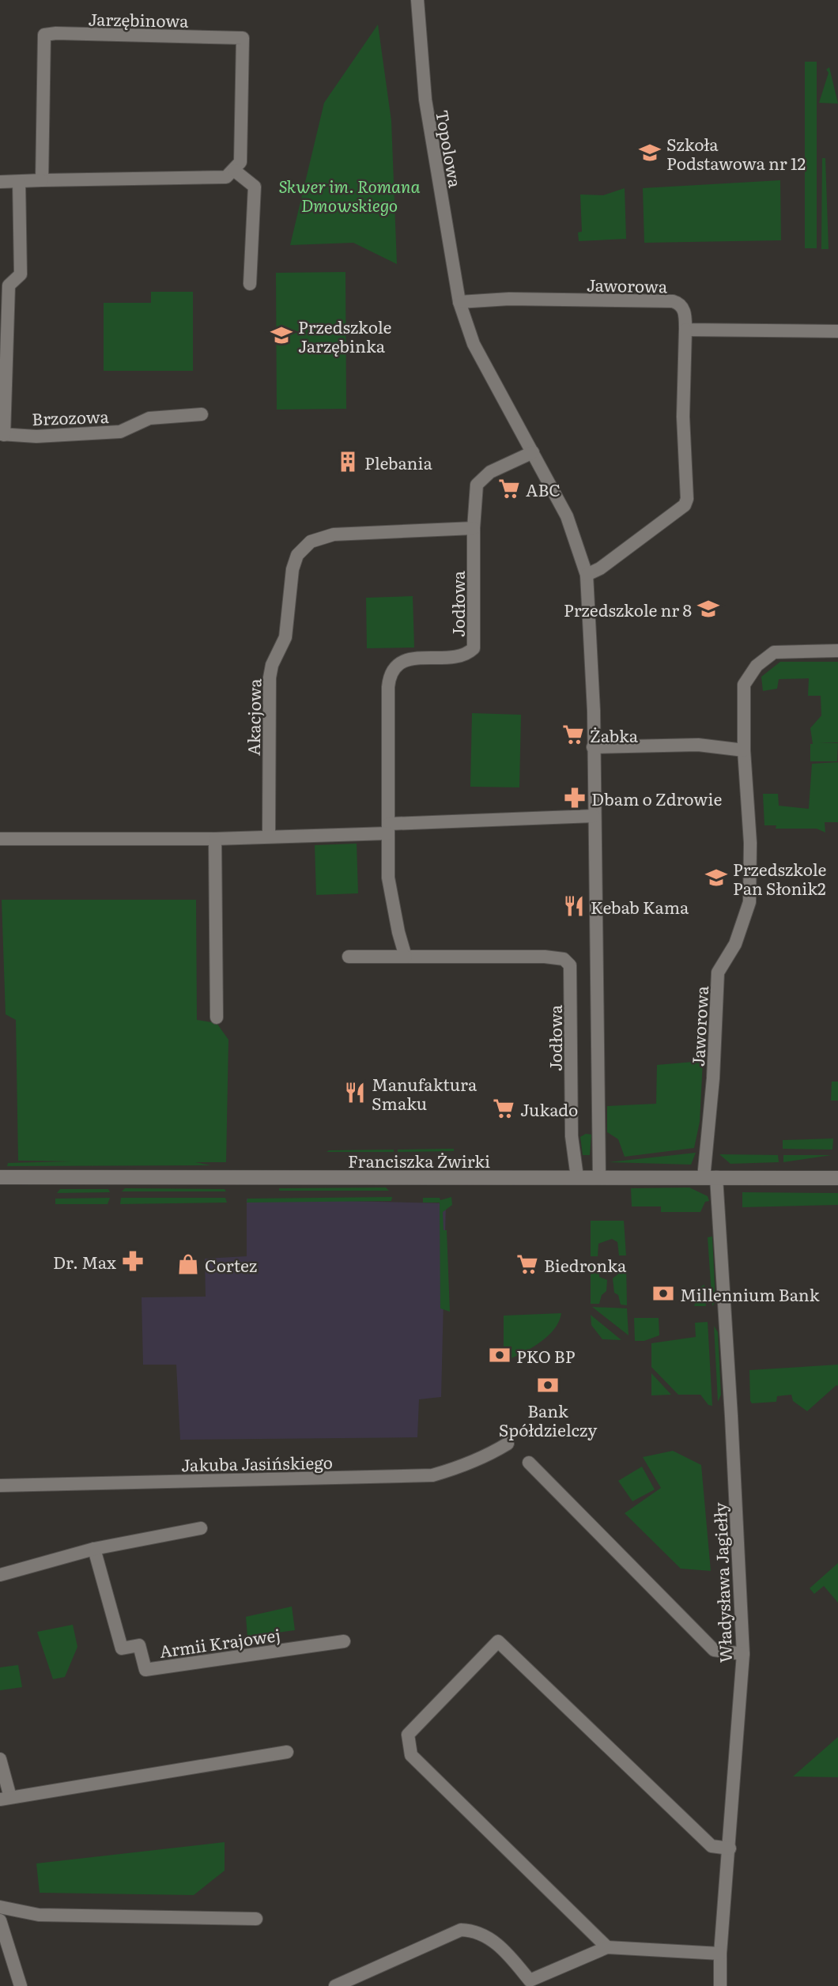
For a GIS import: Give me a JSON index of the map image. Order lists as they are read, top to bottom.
{
  "streets": {
    "street": [
      "Jarzębinowa",
      "Topolowa",
      "Jaworowa",
      "Brzozowa",
      "Jodłowa",
      "Akacjowa",
      "Franciszka Żwirki",
      "Jakuba Jasińskiego",
      "Władysława Jagiełły",
      "Armii Krajowej"
    ]
  },
  "crossings": [
    ["Topolowa", "Jaworowa"],
    ["Jaworowa", "Franciszka Żwirki"],
    ["Jaworowa", "Władysława Jagiełły"],
    ["Jodłowa", "Akacjowa"],
    ["Jodłowa", "Franciszka Żwirki"],
    ["Franciszka Żwirki", "Władysława Jagiełły"]
  ],
  "parks": ["Skwer im. Romana Dmowskiego"],
  "places": {
    "school or university": [
      "Szkoła Podstawowa nr 12",
      "Przedszkole Jarzębinka",
      "Przedszkole nr 8",
      "Przedszkole Pan Słonik2"
    ],
    "building": ["Plebania"],
    "supermarket": [
      "ABC",
      "Żabka",
      "Jukado",
      "Biedronka"
    ],
    "pharmacy": ["Dbam o Zdrowie", "Dr. Max"],
    "restaurant": ["Kebab Kama", "Manufaktura Smaku"],
    "shop": ["Cortez"],
    "bank": ["Millennium Bank", "PKO BP", "Bank Spółdzielczy"]
  }
}
